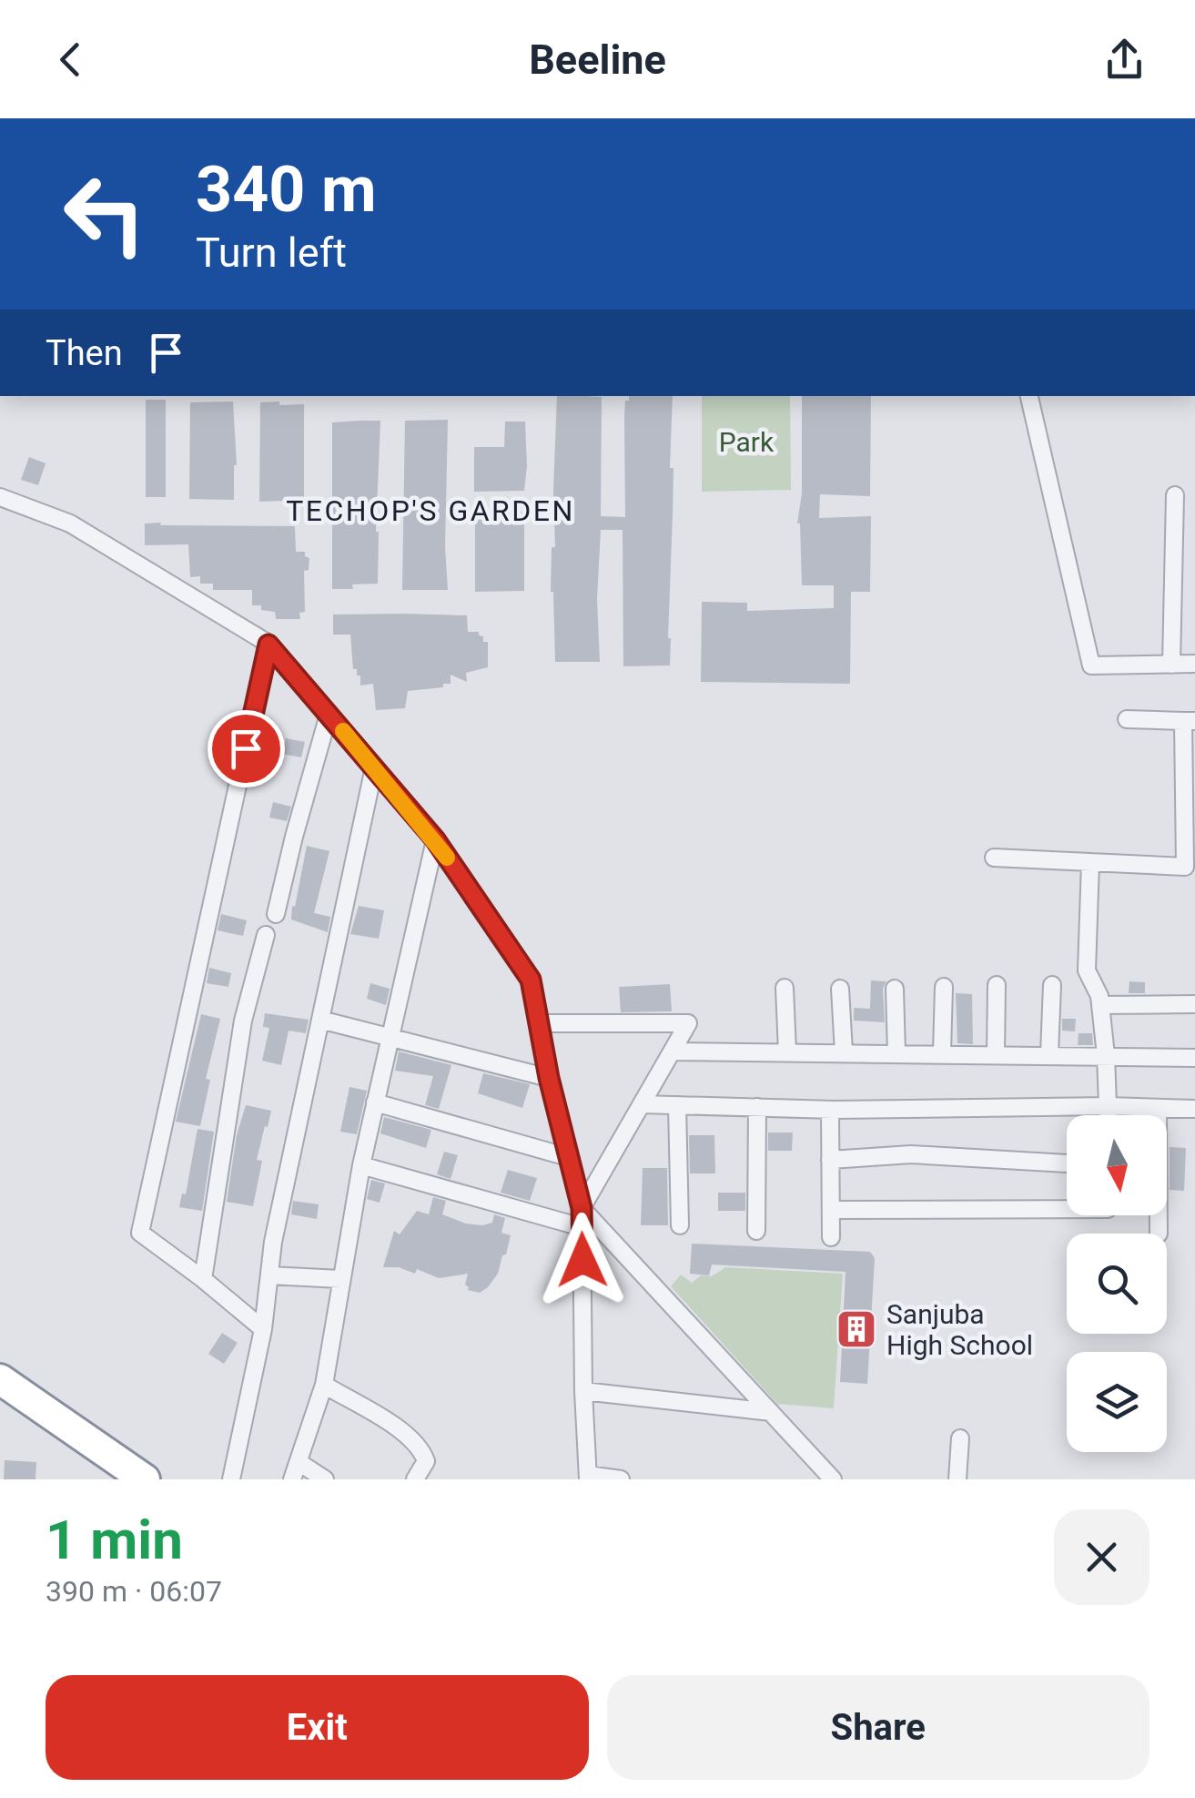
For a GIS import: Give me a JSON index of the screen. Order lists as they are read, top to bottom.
{
  "districts": ["TECHOP'S GARDEN"],
  "parks": ["Park"],
  "places": {
    "building": ["Sanjuba High School"]
  },
  "north": "bottom",
  "page": {
    "header": "Beeline",
    "turn": ["340 m", "Turn left"],
    "then": "Then",
    "heading": ["1 min", "390 m · 06:07"],
    "buttons": ["Exit", "Share"]
  }
}
